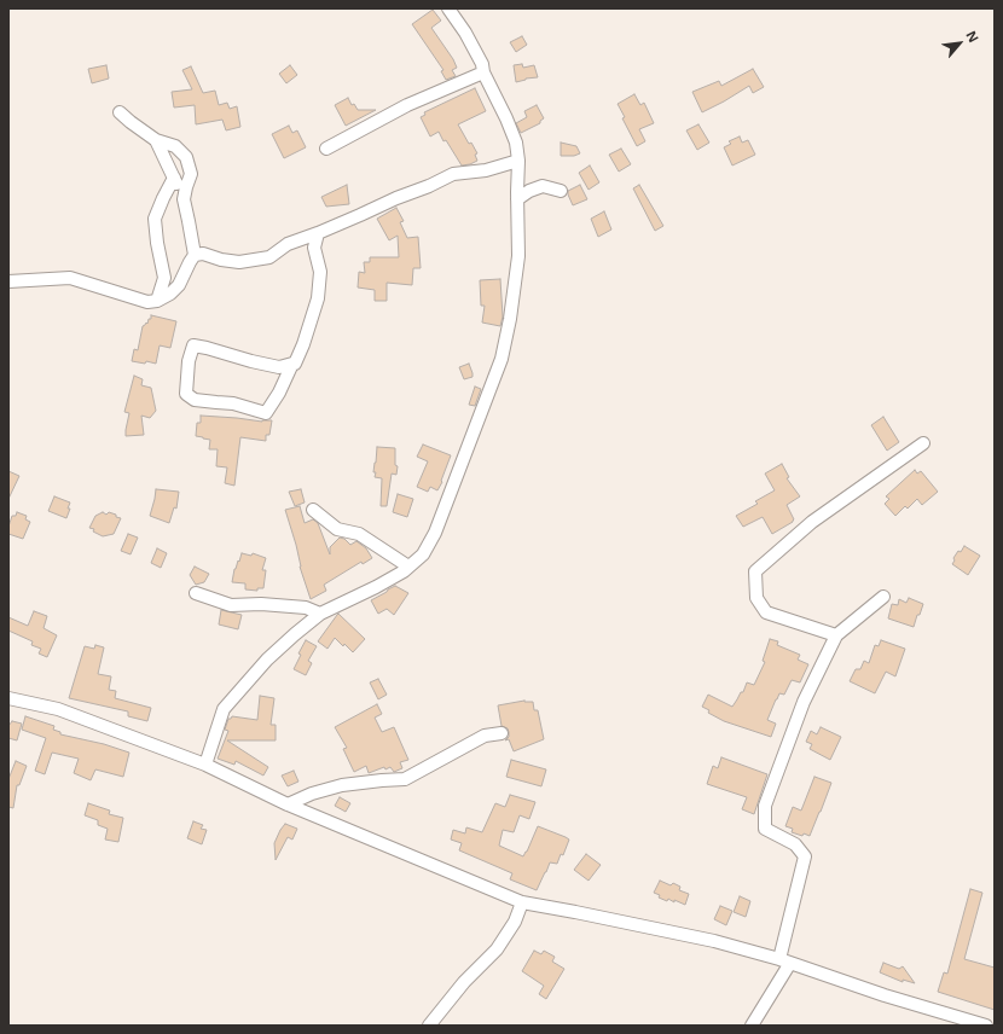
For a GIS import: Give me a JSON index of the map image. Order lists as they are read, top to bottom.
{
  "north": "top right"
}
